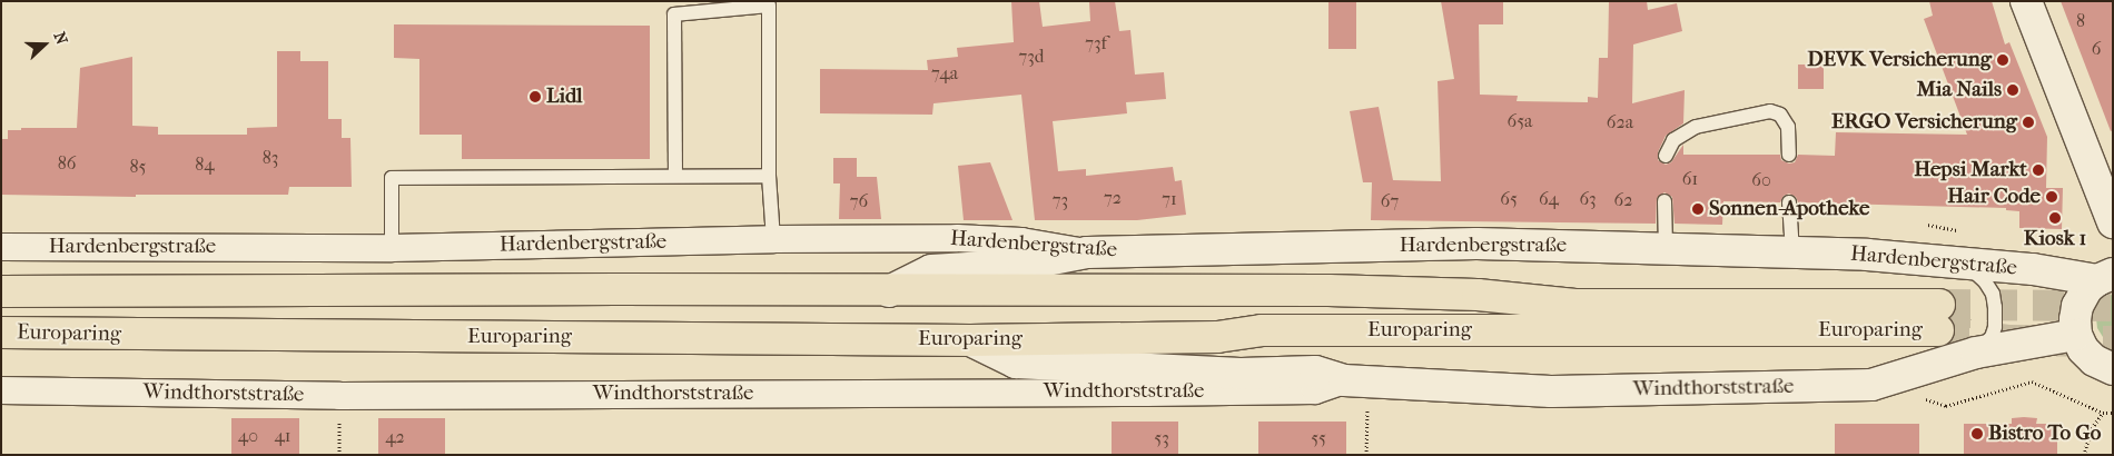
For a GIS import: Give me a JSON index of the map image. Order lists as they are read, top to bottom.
{
  "streets": {
    "highway": ["Europaring"],
    "main road": ["Hardenbergstraße", "Windthorststraße"]
  },
  "crossings": [
    ["Hardenbergstraße", "Europaring"],
    ["Europaring", "Windthorststraße"]
  ],
  "places": [
    "DEVK Versicherung",
    "Mia Nails",
    "Lidl",
    "ERGO Versicherung",
    "Hepsi Markt",
    "Hair Code",
    "Sonnen-Apotheke",
    "Kiosk 1",
    "Bistro To Go"
  ],
  "house_numbers": [
    "8",
    "73f",
    "6",
    "73d",
    "74a",
    "65a",
    "62a",
    "83",
    "86",
    "84",
    "85",
    "61",
    "60",
    "72",
    "71",
    "65",
    "64",
    "63",
    "73",
    "62",
    "76",
    "67",
    "40",
    "41",
    "42",
    "53",
    "55"
  ],
  "north": "right"
}
